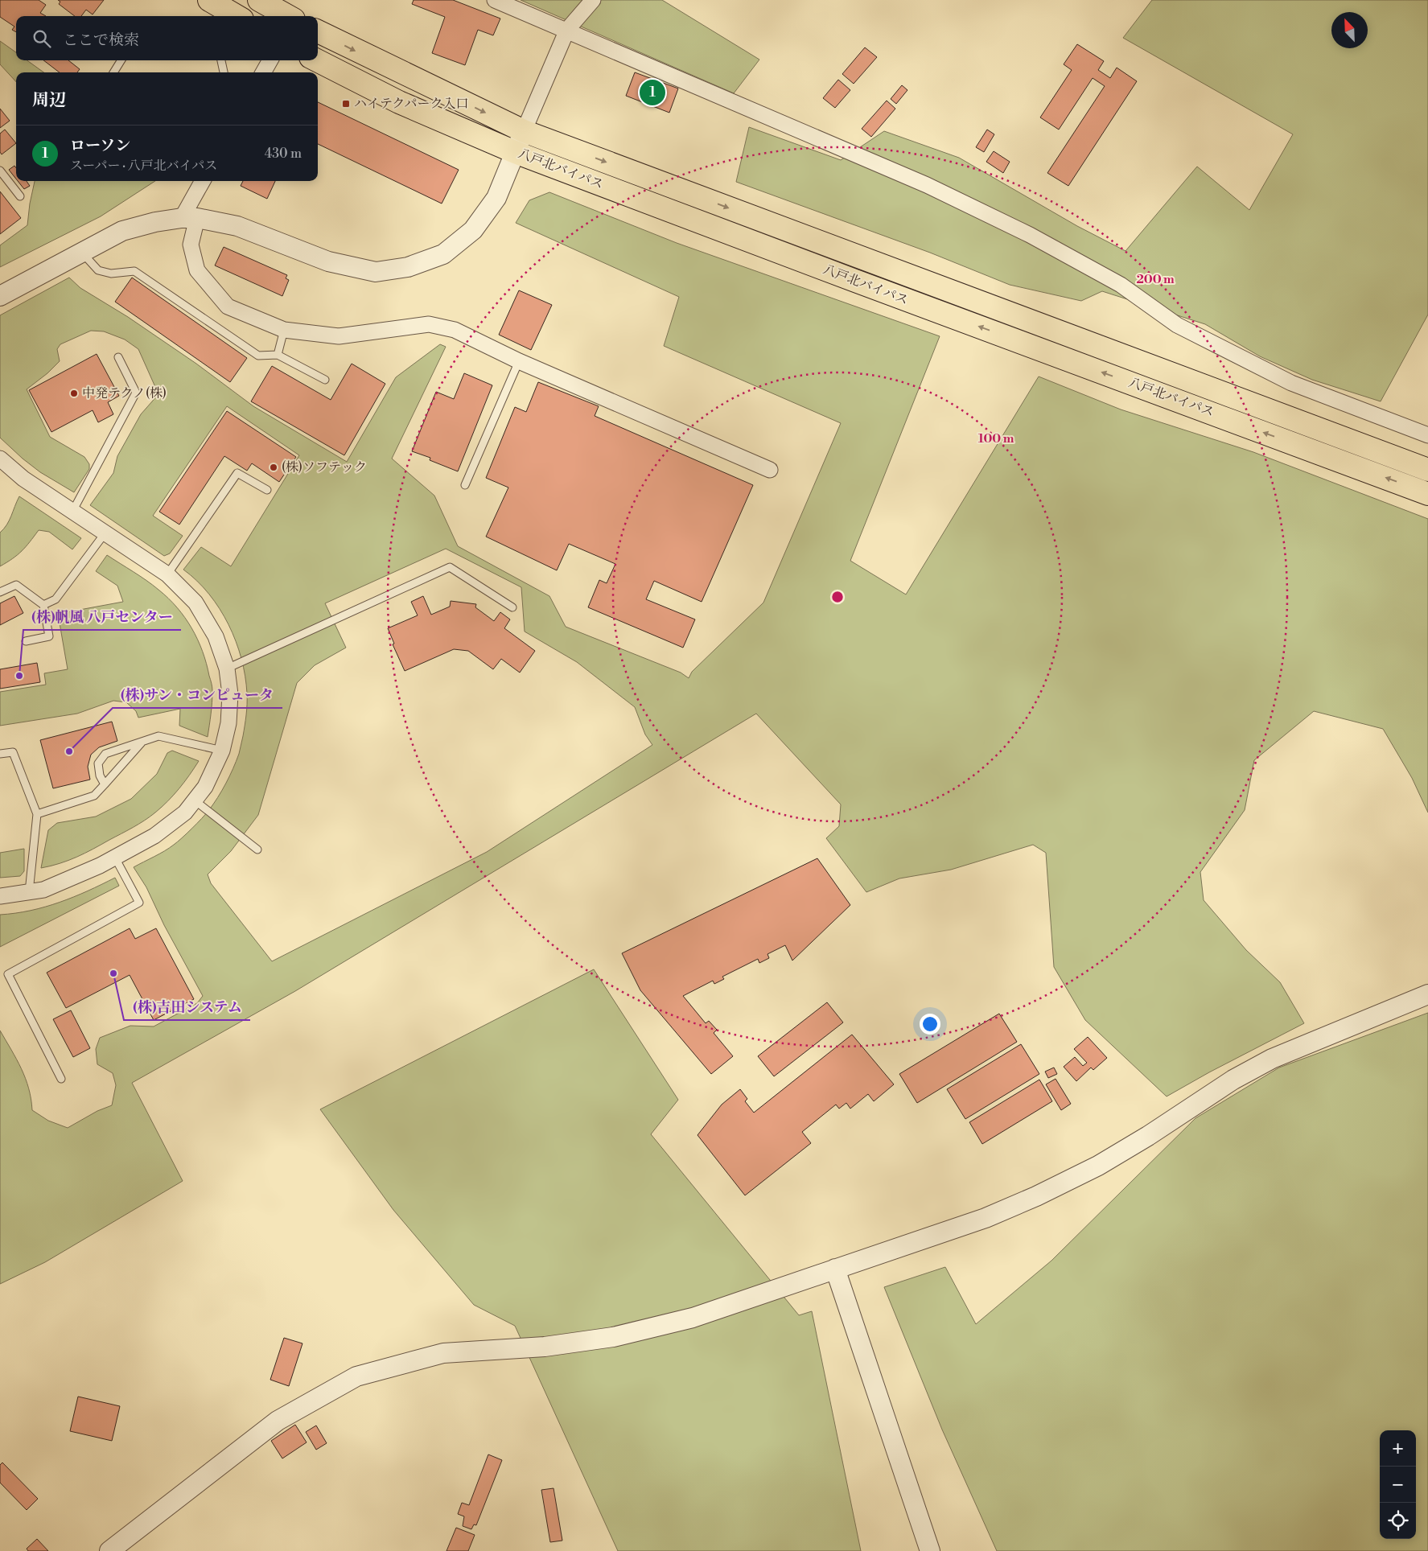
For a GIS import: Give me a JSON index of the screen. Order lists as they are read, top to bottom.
{
  "streets": {
    "highway": ["八戸北バイパス"]
  },
  "places": {
    "transit": ["ハイテクパーク入口"],
    "other": [
      "中発テクノ(株)",
      "(株)ソフテック",
      "(株)帆風 八戸センター",
      "(株)サン・コンピュータ",
      "(株)吉田システム"
    ]
  },
  "north": "top left",
  "page": {
    "search": "ここで検索",
    "heading": "周辺",
    "pins": "1",
    "list": [
      {
        "mark": "1",
        "name": "ローソン",
        "note": "スーパー · 八戸北バイパス",
        "value": "430 m"
      }
    ],
    "map_buttons": ["+", "−"]
  },
  "rings": ["200 m", "100 m"]
}
